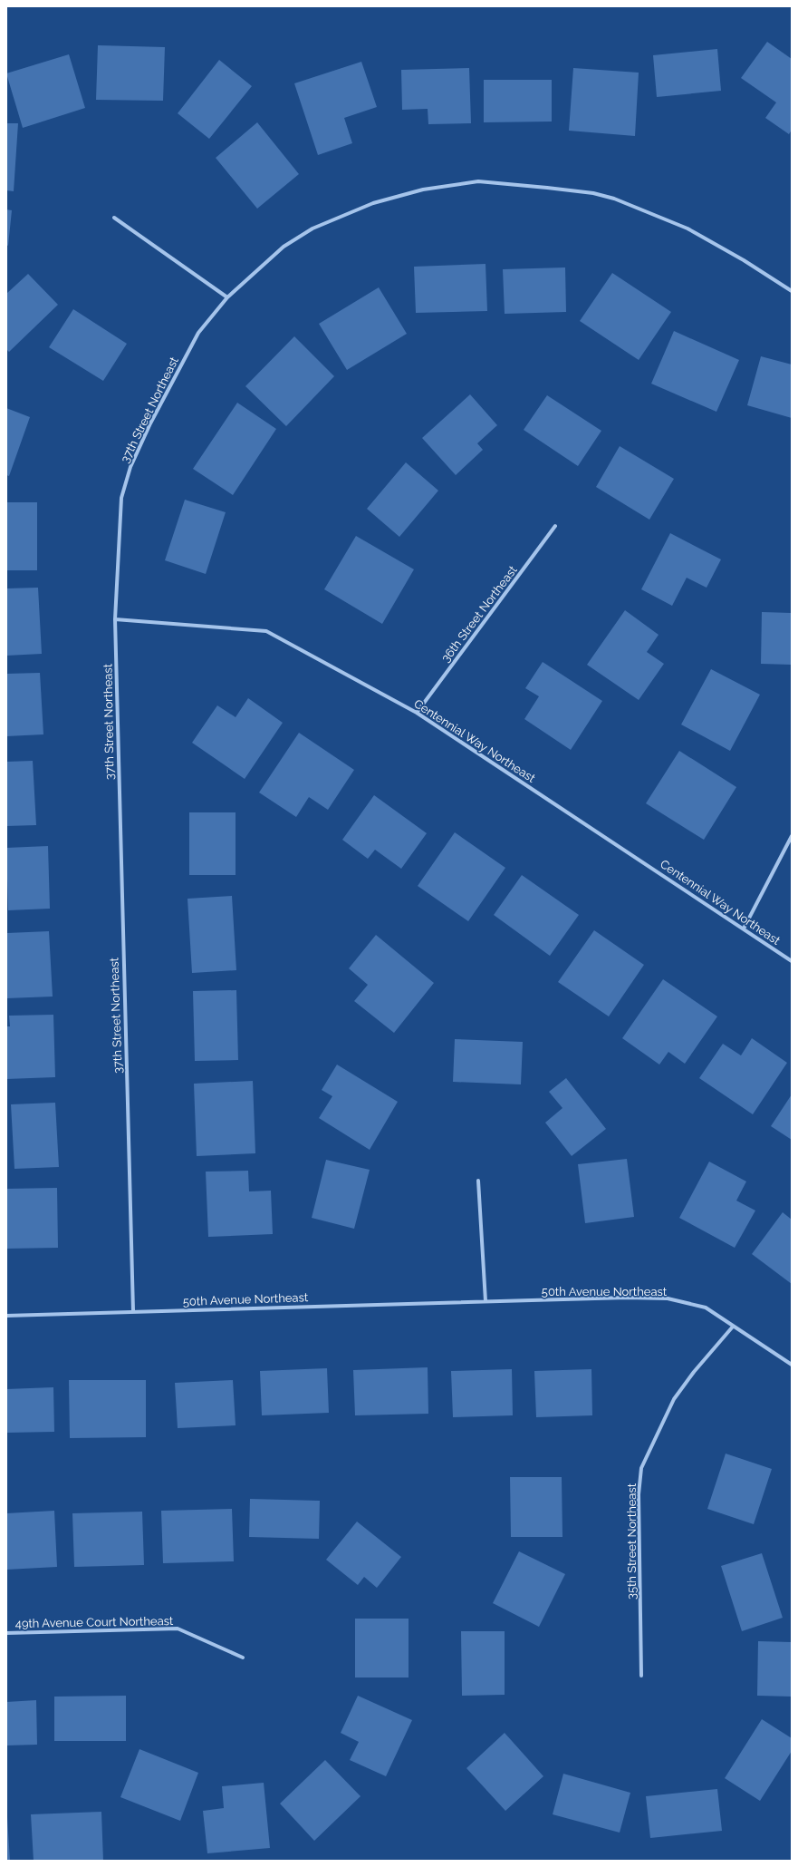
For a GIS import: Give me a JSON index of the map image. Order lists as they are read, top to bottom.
{
  "streets": {
    "street": [
      "37th Street Northeast",
      "36th Street Northeast",
      "Centennial Way Northeast",
      "50th Avenue Northeast",
      "35th Street Northeast",
      "49th Avenue Court Northeast"
    ]
  },
  "crossings": [
    ["37th Street Northeast", "Centennial Way Northeast"],
    ["37th Street Northeast", "50th Avenue Northeast"],
    ["36th Street Northeast", "Centennial Way Northeast"],
    ["50th Avenue Northeast", "35th Street Northeast"]
  ]
}
